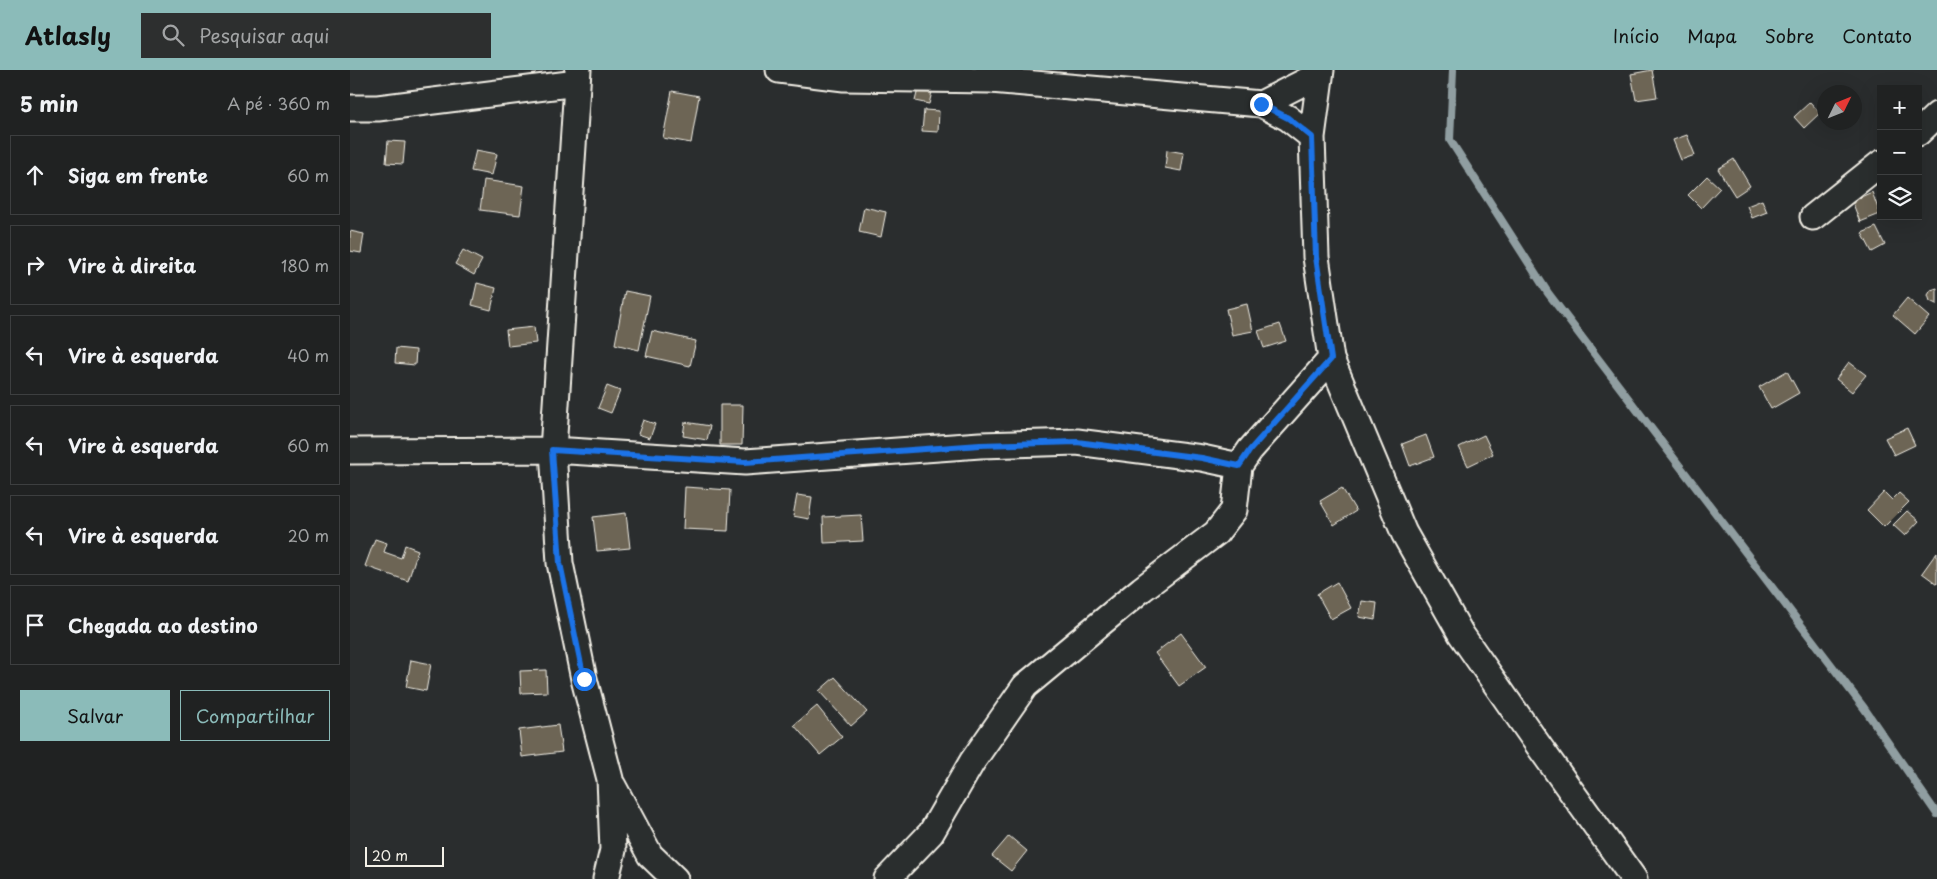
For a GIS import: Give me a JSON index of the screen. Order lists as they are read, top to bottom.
{
  "scale_bar": "20 m",
  "north": "top right",
  "page": {
    "header": "Atlasly",
    "search": "Pesquisar aqui",
    "nav": [
      "Início",
      "Mapa",
      "Sobre",
      "Contato"
    ],
    "heading": ["5 min", "A pé · 360 m"],
    "map_buttons": ["+", "−"],
    "list": [
      ["Siga em frente", "60 m"],
      ["Vire à direita", "180 m"],
      ["Vire à esquerda", "40 m"],
      ["Vire à esquerda", "60 m"],
      ["Vire à esquerda", "20 m"],
      "Chegada ao destino"
    ],
    "buttons": ["Salvar", "Compartilhar"],
    "scale": "20 m"
  }
}
